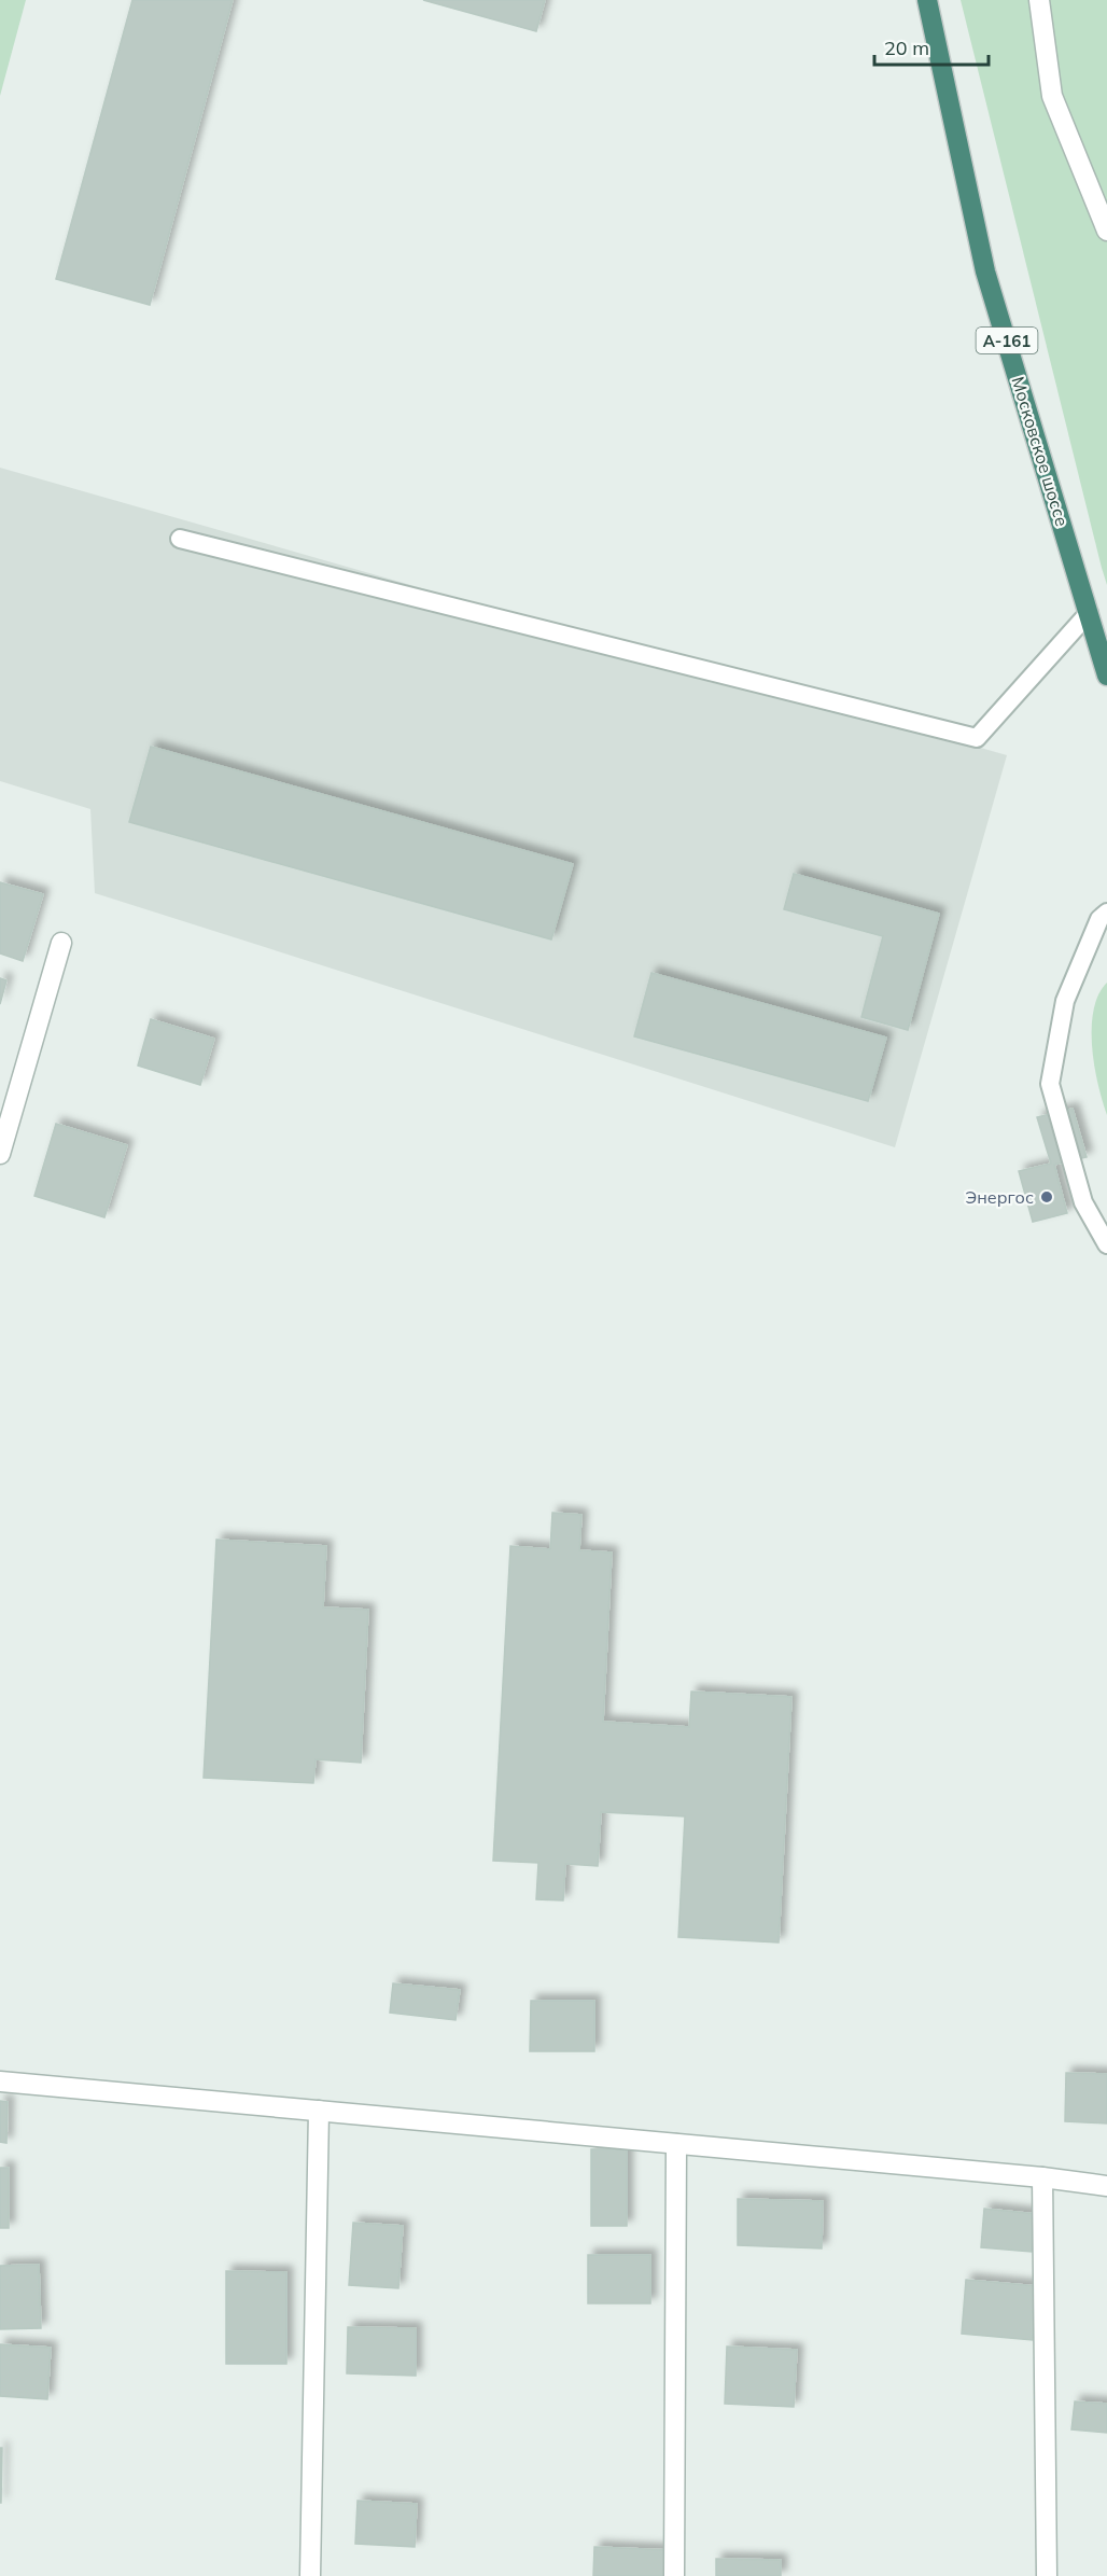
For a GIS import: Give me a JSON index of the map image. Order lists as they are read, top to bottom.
{
  "streets": {
    "highway": ["А-161", "Московское шоссе"]
  },
  "places": ["Энергос"],
  "scale_bar": "20 m"
}
